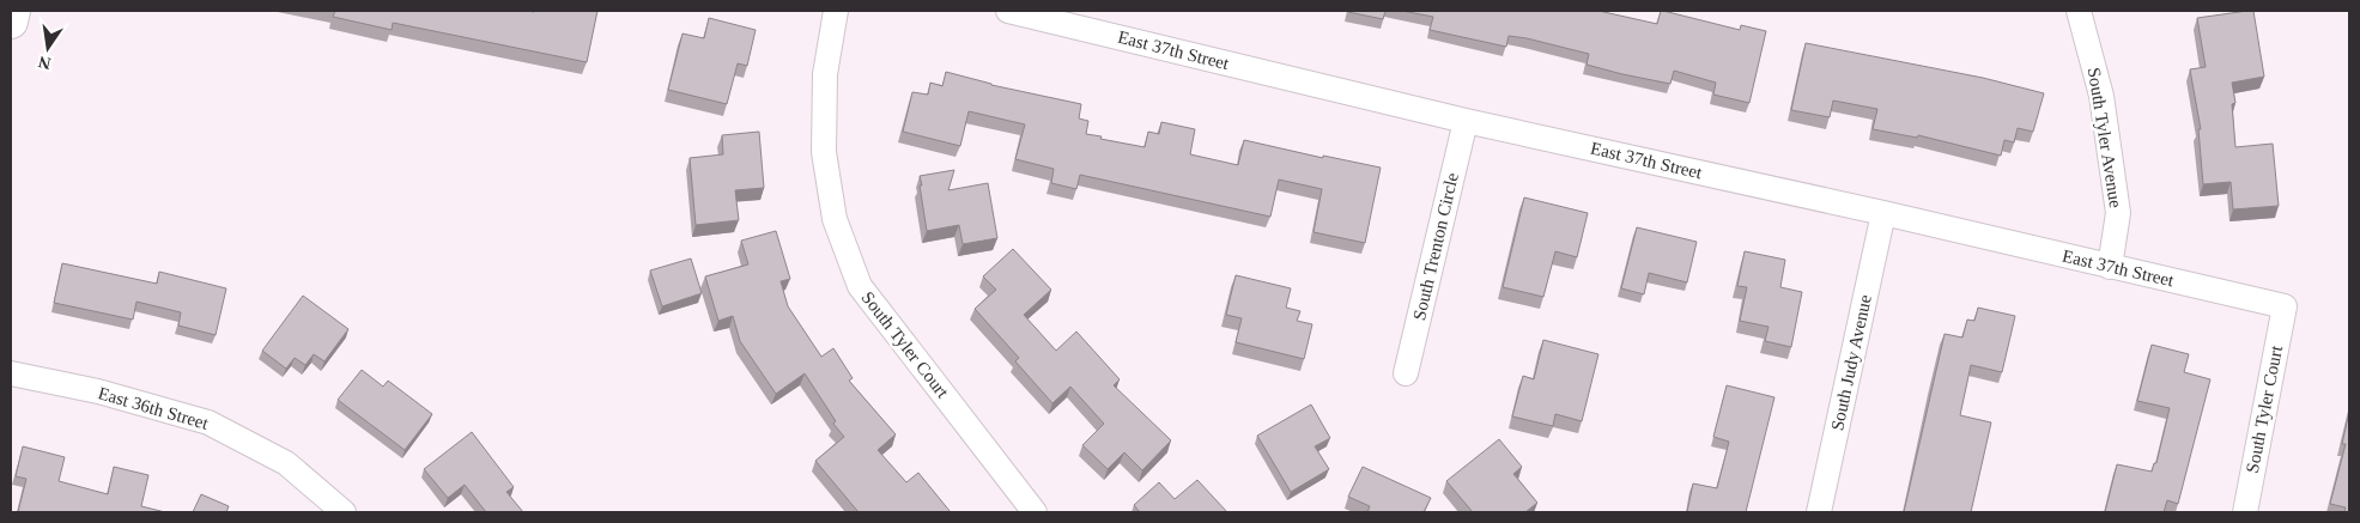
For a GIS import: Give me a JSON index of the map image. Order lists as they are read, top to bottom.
{
  "streets": {
    "street": [
      "East 37th Street",
      "South Tyler Avenue",
      "South Trenton Circle",
      "South Tyler Court",
      "South Judy Avenue",
      "East 36th Street"
    ]
  },
  "crossings": [
    ["East 37th Street", "South Tyler Avenue"],
    ["East 37th Street", "South Trenton Circle"],
    ["East 37th Street", "South Tyler Court"],
    ["East 37th Street", "South Judy Avenue"]
  ],
  "north": "bottom"
}
